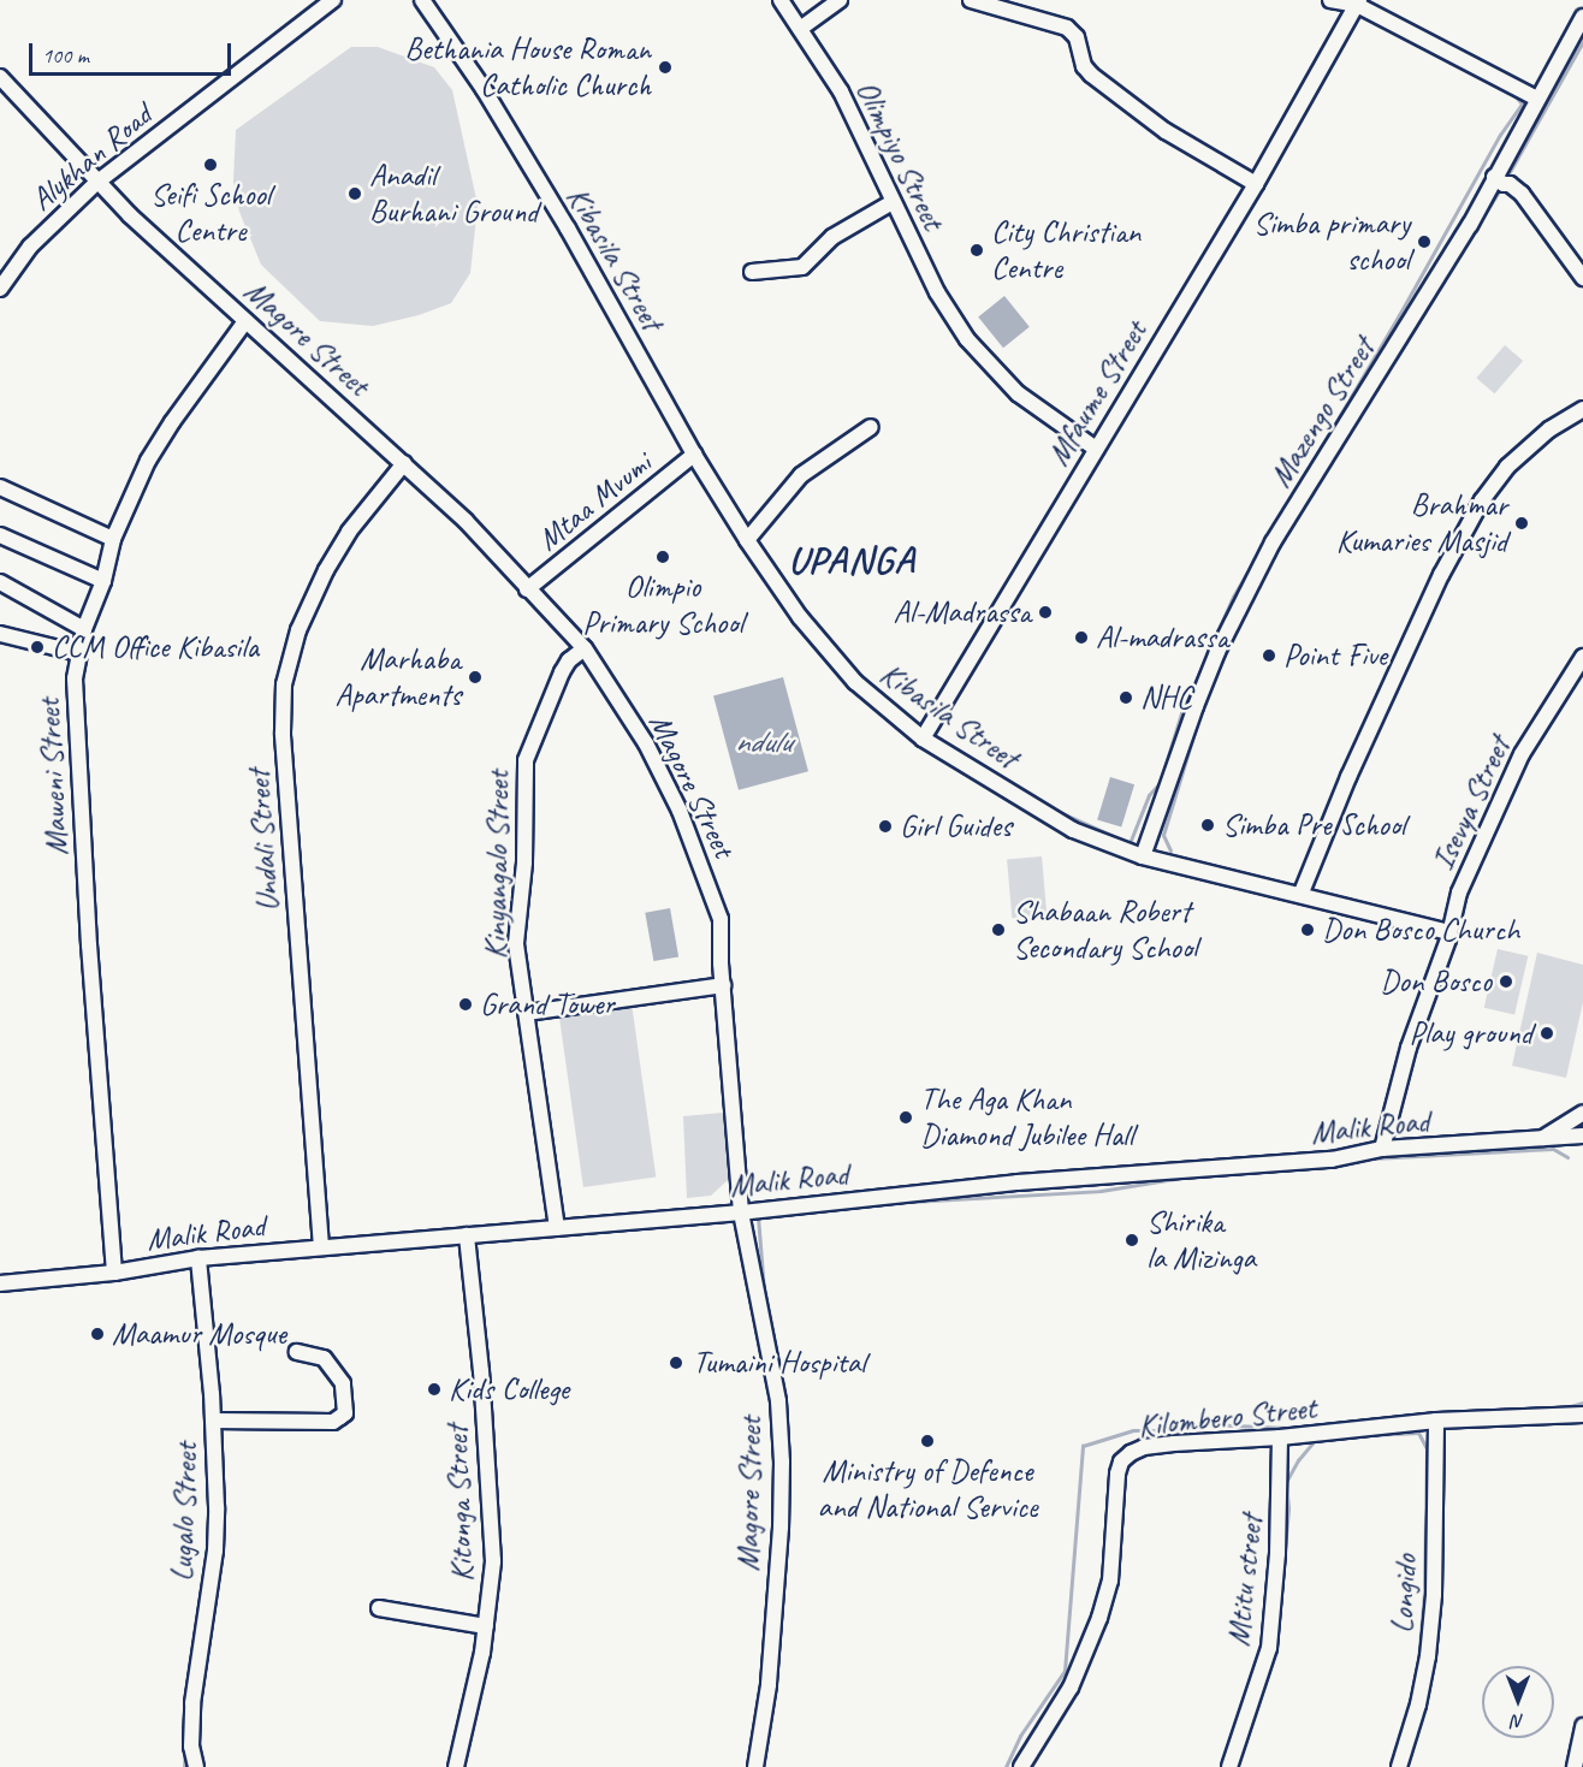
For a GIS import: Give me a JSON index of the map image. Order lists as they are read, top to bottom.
{
  "streets": {
    "street": [
      "Olimpiyo Street",
      "Alykhan Road",
      "Kibasila Street",
      "Magore Street",
      "Mfaume Street",
      "Mazengo Street",
      "Mtaa Mvumi",
      "Maweni Street",
      "Isevya Street",
      "Undali Street",
      "Kinyangalo Street",
      "Malik Road",
      "Kilombero Street",
      "Kitonga Street",
      "Lugalo Street",
      "Mtitu street",
      "Longido"
    ]
  },
  "crossings": [
    ["Olimpiyo Street", "Mfaume Street"],
    ["Alykhan Road", "Magore Street"],
    ["Kibasila Street", "Mfaume Street"],
    ["Kibasila Street", "Mazengo Street"],
    ["Kibasila Street", "Mtaa Mvumi"],
    ["Kibasila Street", "Isevya Street"],
    ["Magore Street", "Mtaa Mvumi"],
    ["Magore Street", "Maweni Street"],
    ["Magore Street", "Undali Street"],
    ["Magore Street", "Kinyangalo Street"],
    ["Magore Street", "Malik Road"],
    ["Maweni Street", "Malik Road"],
    ["Isevya Street", "Malik Road"],
    ["Undali Street", "Malik Road"],
    ["Kinyangalo Street", "Malik Road"],
    ["Malik Road", "Kitonga Street"],
    ["Malik Road", "Lugalo Street"],
    ["Kilombero Street", "Mtitu street"],
    ["Kilombero Street", "Longido"]
  ],
  "districts": ["UPANGA"],
  "water": ["ndulu"],
  "places": [
    "Bethania House Roman Catholic Church",
    "Seifi School Centre",
    "Anadil Burhani Ground",
    "Simba primary school",
    "City Christian Centre",
    "Brahmar Kumaries Masjid",
    "Olimpio Primary School",
    "Al-Madrassa",
    "Al-madrassa",
    "CCM Office Kibasila",
    "Point Five",
    "Marhaba Apartments",
    "NHC",
    "Simba Pre School",
    "Girl Guides",
    "Shabaan Robert Secondary School",
    "Don Bosco Church",
    "Don Bosco",
    "Grand Tower",
    "Play ground",
    "The Aga Khan Diamond Jubilee Hall",
    "Shirika la Mizinga",
    "Maamur Mosque",
    "Tumaini Hospital",
    "Kids College",
    "Ministry of Defence and National Service"
  ],
  "scale_bar": "100 m",
  "north": "bottom"
}
